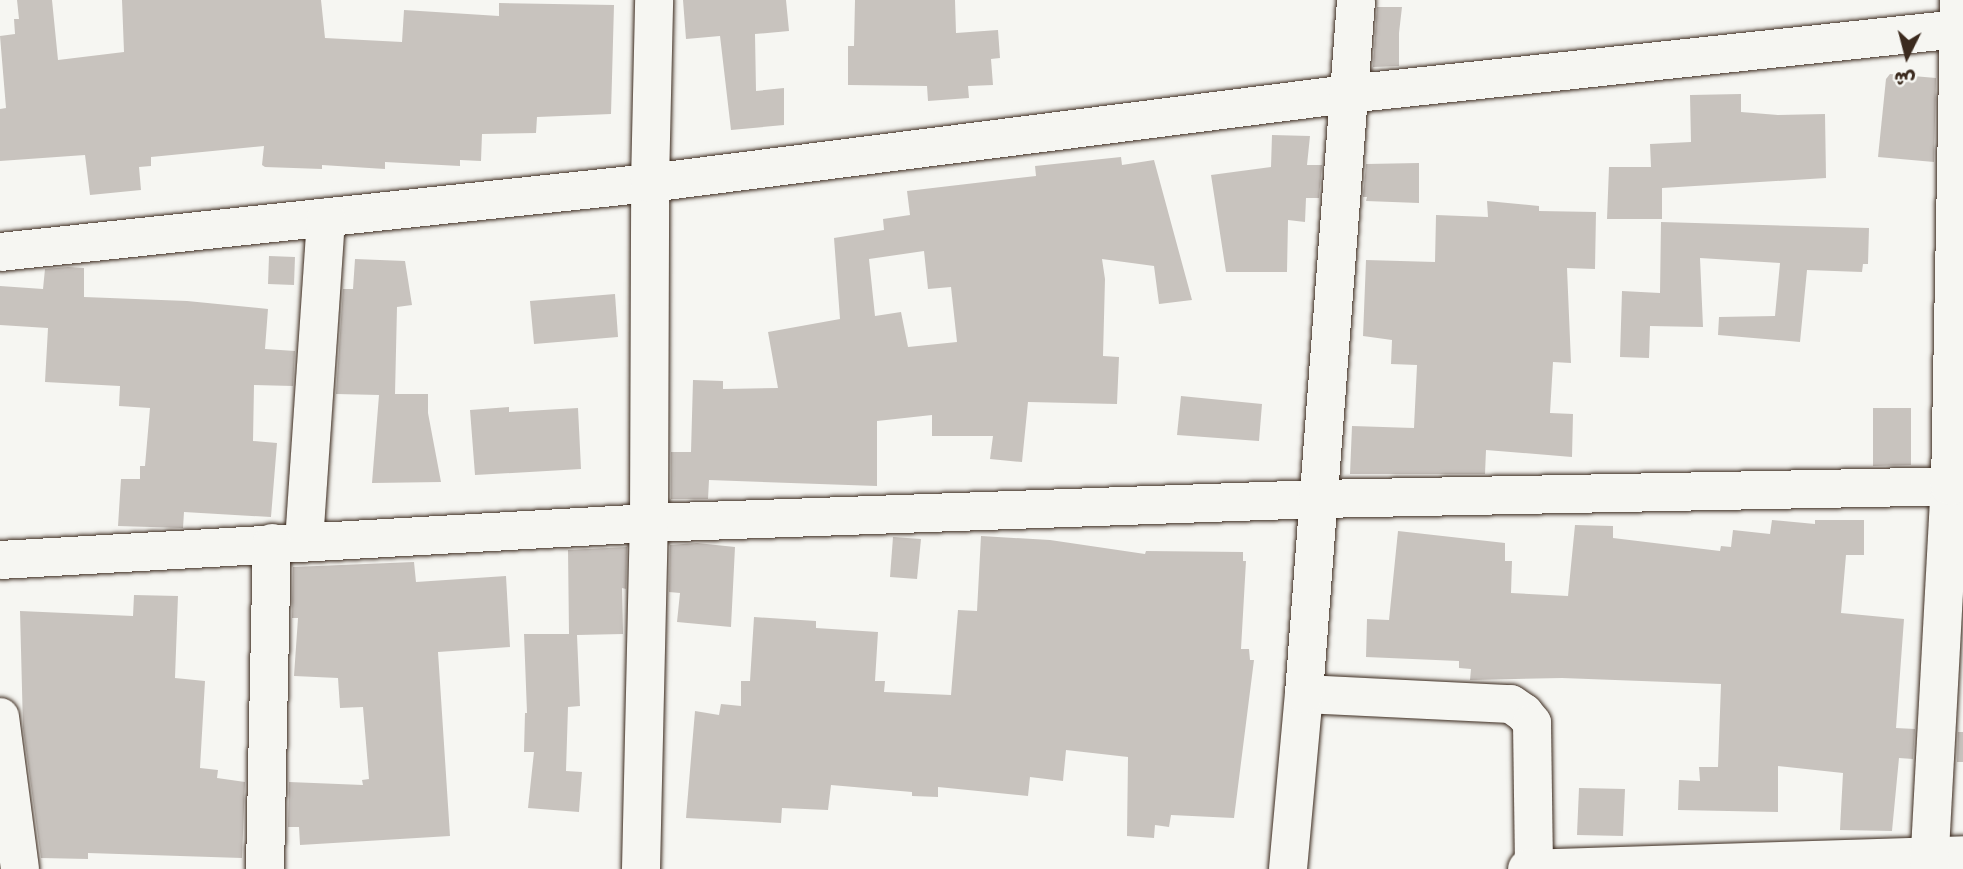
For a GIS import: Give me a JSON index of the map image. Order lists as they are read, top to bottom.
{
  "north": "bottom"
}
